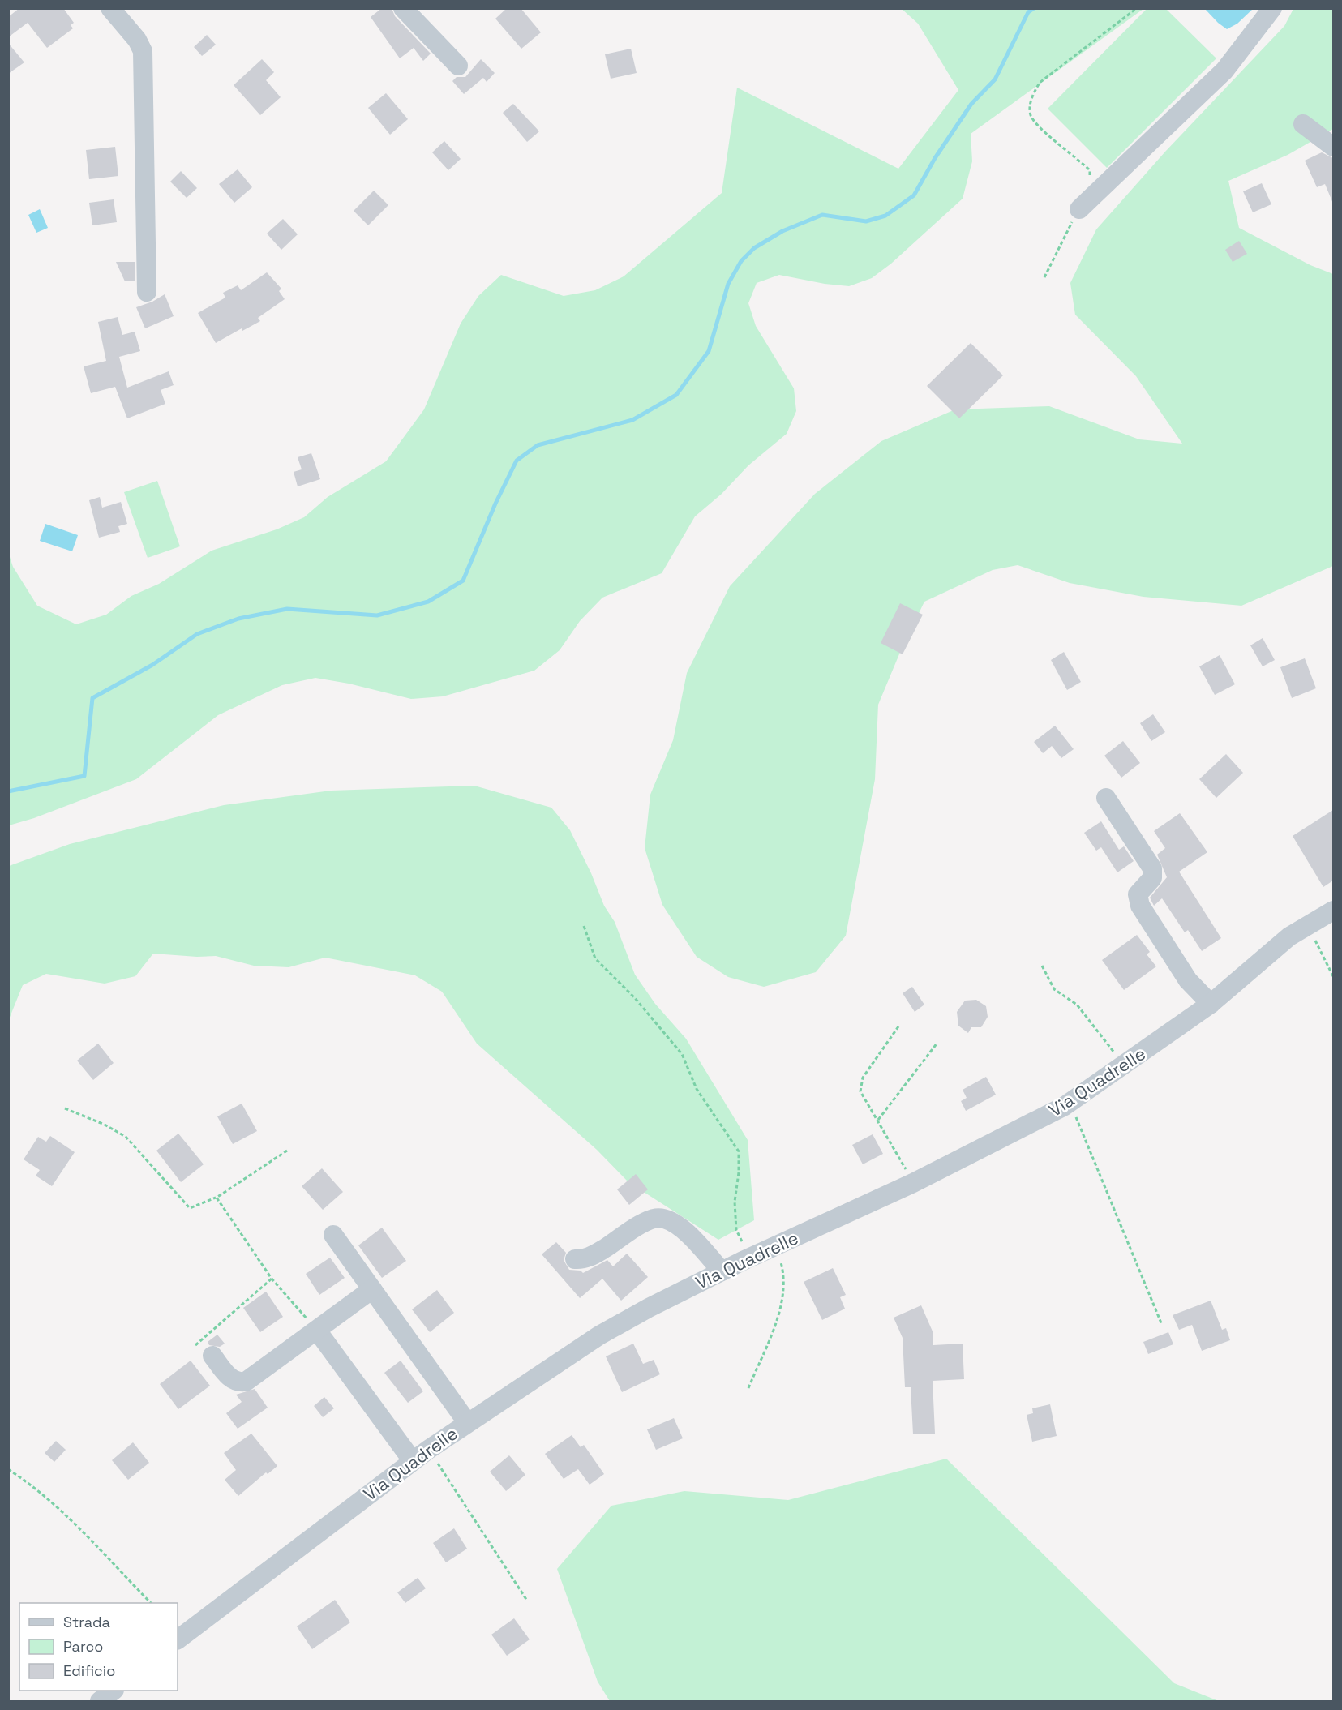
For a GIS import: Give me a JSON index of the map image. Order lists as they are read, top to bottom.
{
  "streets": {
    "street": ["Via Quadrelle"]
  },
  "legend": ["Strada", "Parco", "Edificio"]
}
